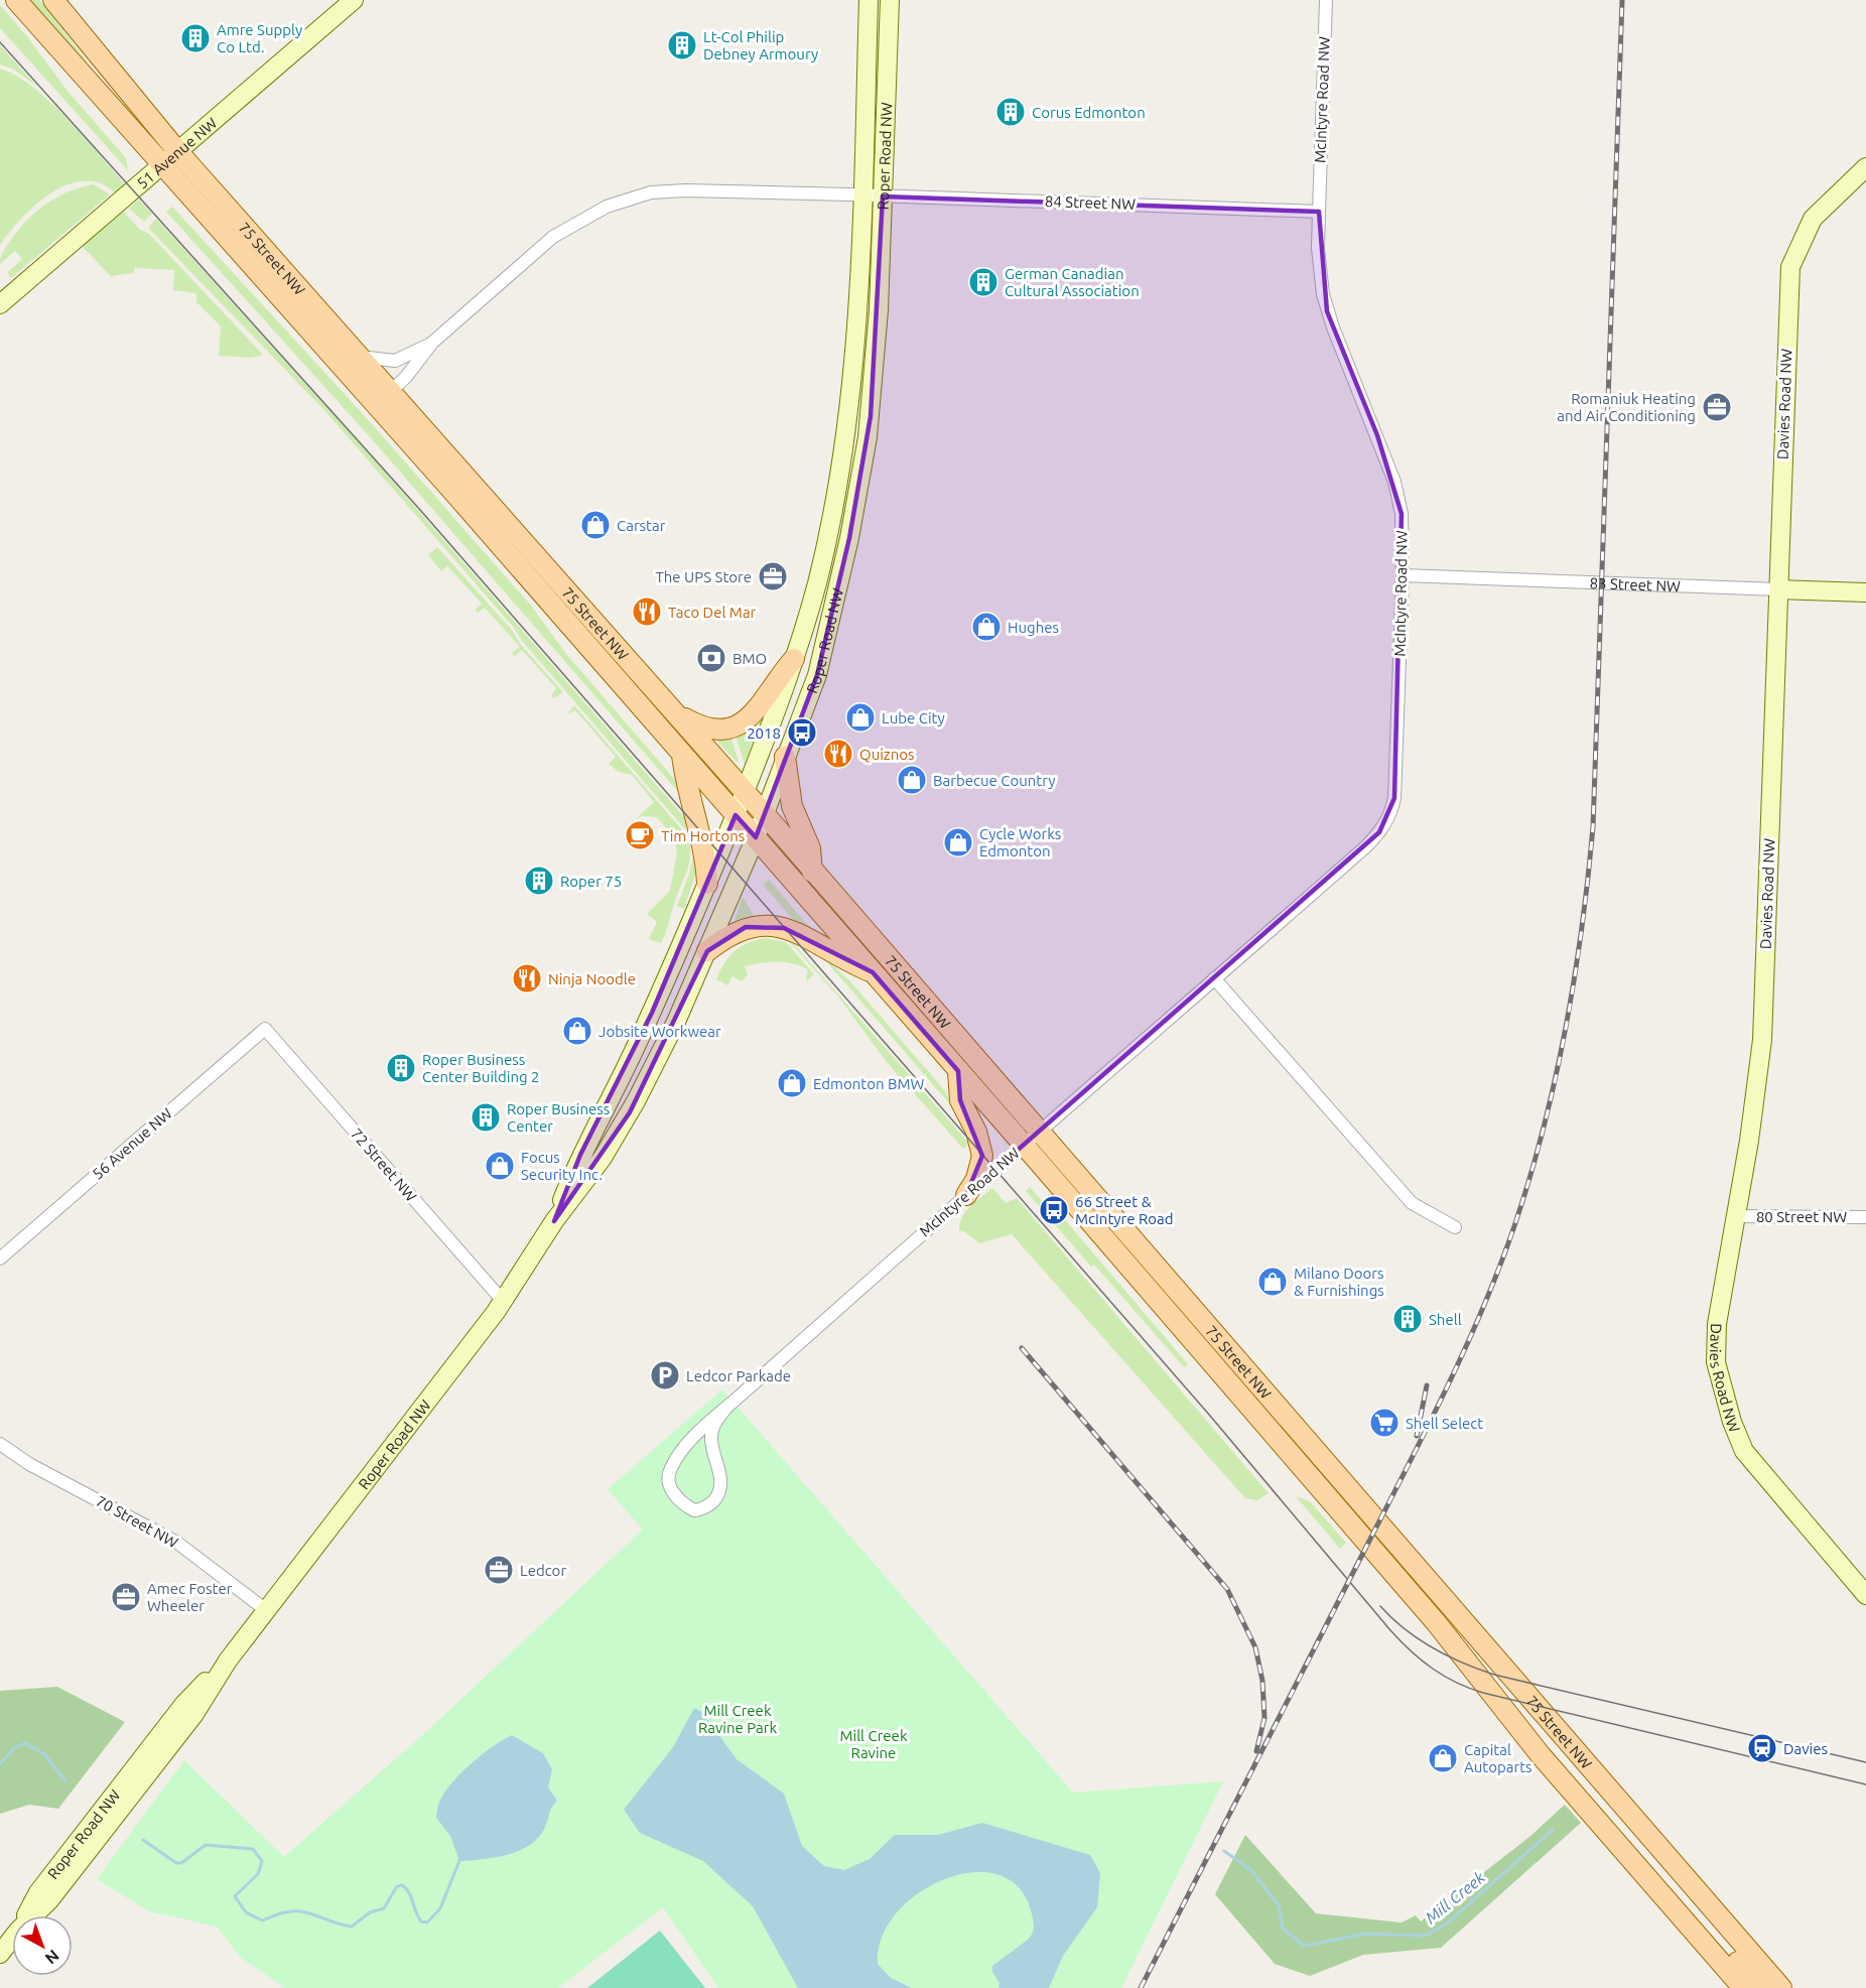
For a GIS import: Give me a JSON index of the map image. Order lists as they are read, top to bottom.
{
  "streets": {
    "main road": [
      "51 Avenue NW",
      "Roper Road NW",
      "75 Street NW",
      "Davies Road NW",
      "83 Street NW"
    ],
    "street": [
      "McIntyre Road NW",
      "84 Street NW",
      "56 Avenue NW",
      "72 Street NW",
      "80 Street NW",
      "70 Street NW"
    ]
  },
  "crossings": [
    ["McIntyre Road NW", "84 Street NW"],
    ["McIntyre Road NW", "75 Street NW"],
    ["McIntyre Road NW", "83 Street NW"],
    ["51 Avenue NW", "75 Street NW"],
    ["Roper Road NW", "84 Street NW"],
    ["Roper Road NW", "75 Street NW"],
    ["Roper Road NW", "72 Street NW"],
    ["Roper Road NW", "70 Street NW"],
    ["Davies Road NW", "83 Street NW"],
    ["Davies Road NW", "80 Street NW"],
    ["56 Avenue NW", "72 Street NW"]
  ],
  "water": ["Mill Creek"],
  "parks": ["Mill Creek Ravine Park", "Mill Creek Ravine"],
  "places": {
    "building": [
      "Amre Supply Co Ltd.",
      "Lt-Col Philip Debney Armoury",
      "Corus Edmonton",
      "German Canadian Cultural Association",
      "Roper 75",
      "Roper Business Center Building 2",
      "Roper Business Center",
      "Shell"
    ],
    "office": [
      "Romaniuk Heating and Air Conditioning",
      "The UPS Store",
      "Ledcor",
      "Amec Foster Wheeler"
    ],
    "shop": [
      "Carstar",
      "Hughes",
      "Lube City",
      "Barbecue Country",
      "Cycle Works Edmonton",
      "Jobsite Workwear",
      "Edmonton BMW",
      "Focus Security Inc.",
      "Milano Doors & Furnishings",
      "Capital Autoparts"
    ],
    "restaurant": ["Taco Del Mar", "Quiznos", "Ninja Noodle"],
    "bank": ["BMO"],
    "bus stop": ["2018", "66 Street & McIntyre Road"],
    "cafe": ["Tim Hortons"],
    "parking": ["Ledcor Parkade"],
    "supermarket": ["Shell Select"],
    "station": ["Davies"]
  },
  "north": "bottom right"
}
